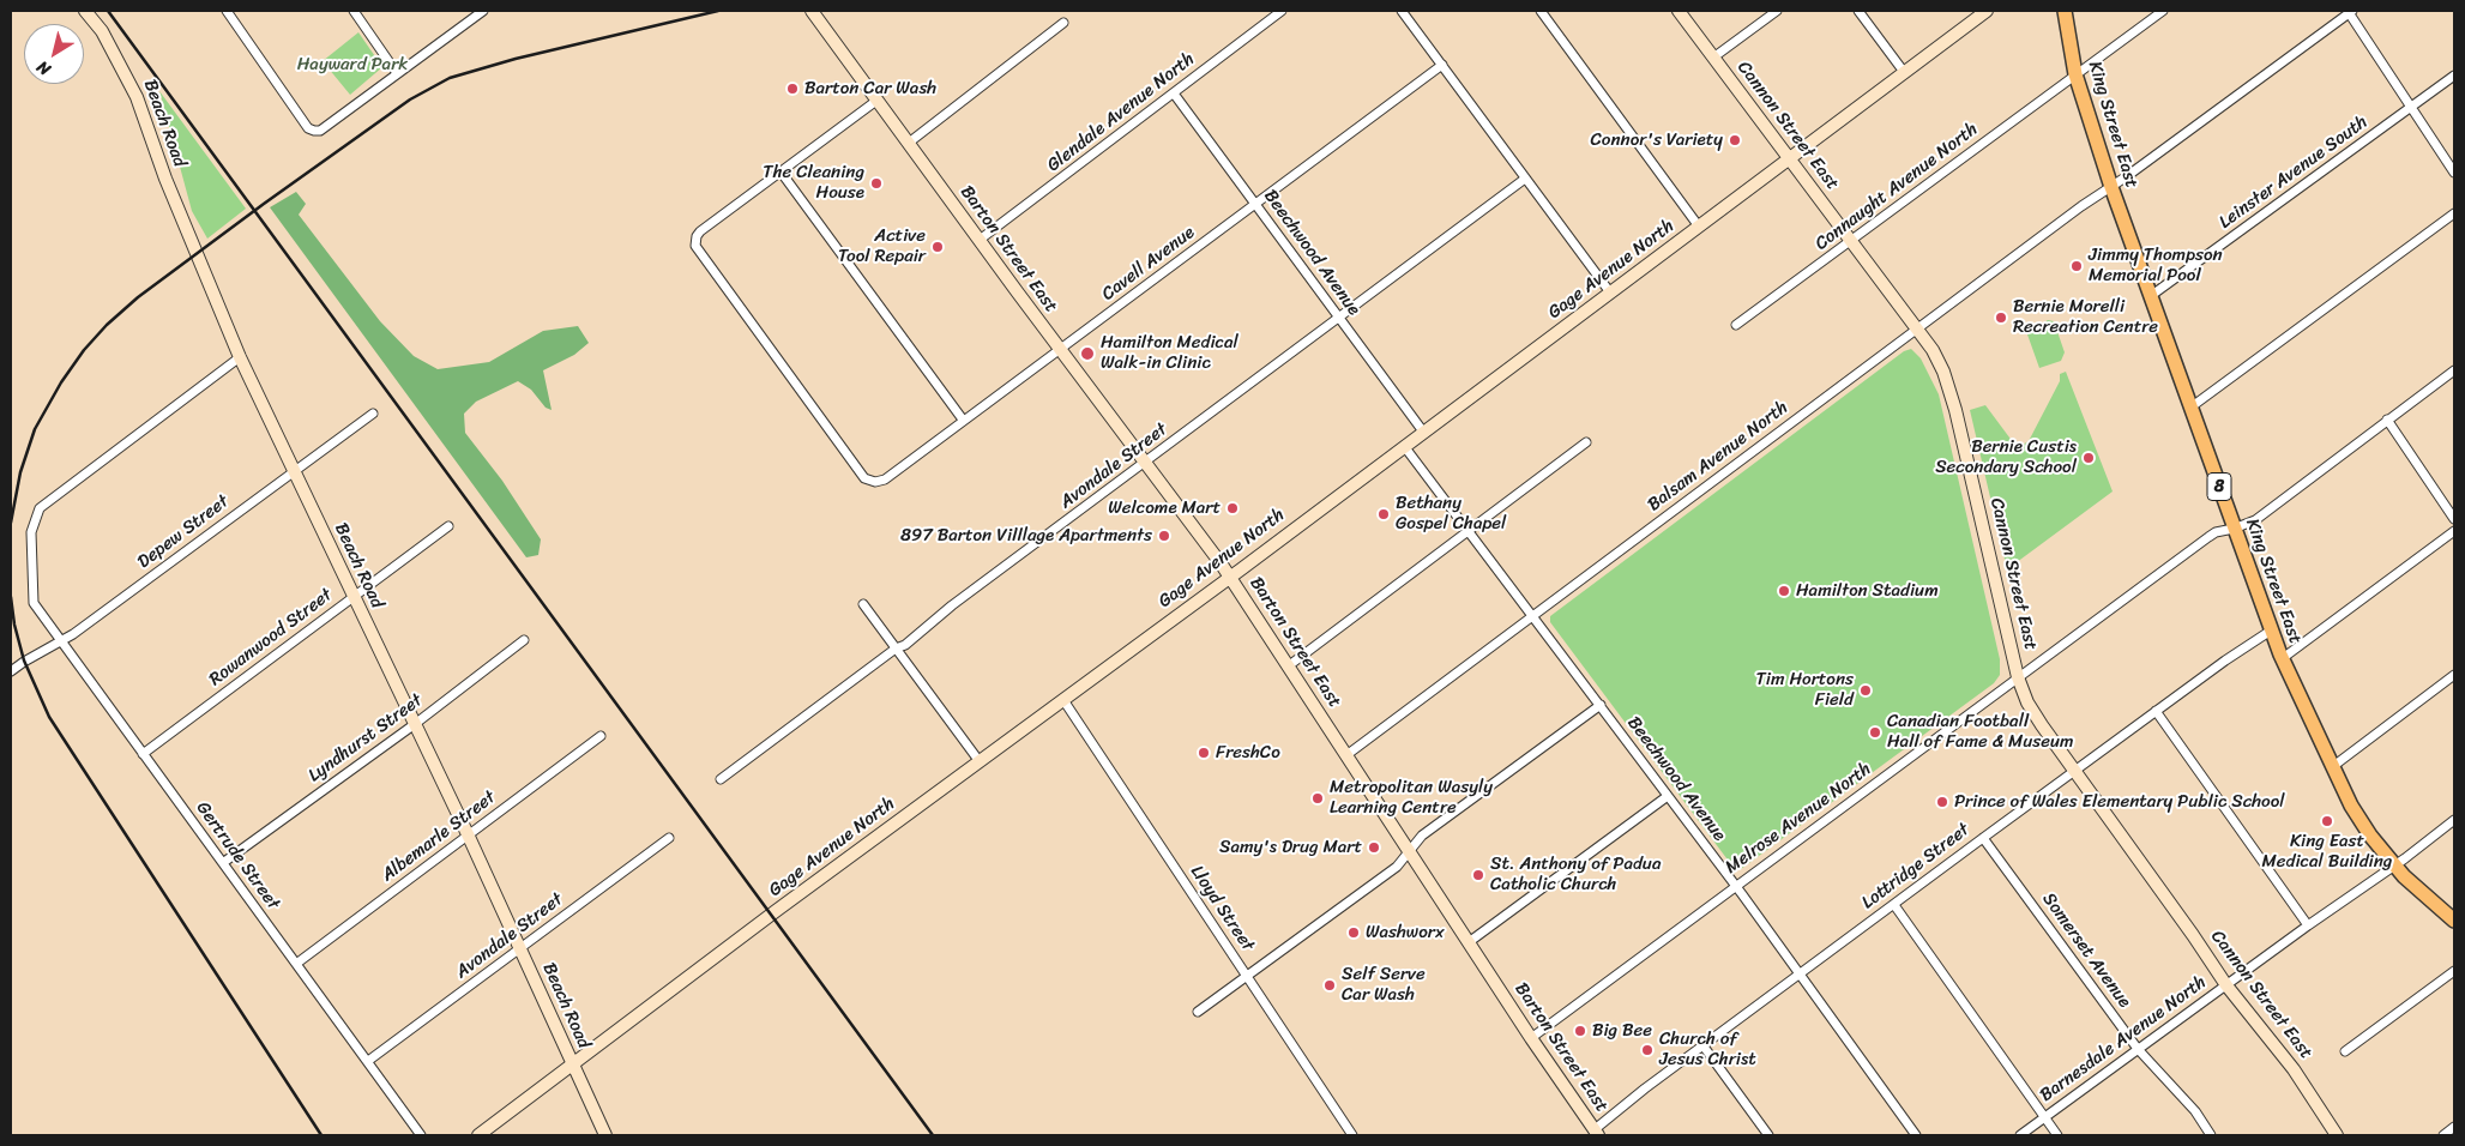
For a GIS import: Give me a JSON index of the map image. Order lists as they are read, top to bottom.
{
  "streets": {
    "main road": [
      "Beach Road",
      "King Street East",
      "Cannon Street East",
      "Barton Street East",
      "Gage Avenue North",
      "8"
    ],
    "street": [
      "Glendale Avenue North",
      "Leinster Avenue South",
      "Connaught Avenue North",
      "Beechwood Avenue",
      "Cavell Avenue",
      "Balsam Avenue North",
      "Avondale Street",
      "Depew Street",
      "Rowanwood Street",
      "Lyndhurst Street",
      "Melrose Avenue North",
      "Albemarle Street",
      "Gertrude Street",
      "Lottridge Street",
      "Lloyd Street",
      "Somerset Avenue",
      "Barnesdale Avenue North"
    ]
  },
  "crossings": [
    ["Glendale Avenue North", "Barton Street East"],
    ["Glendale Avenue North", "Beechwood Avenue"],
    ["Beach Road", "Gage Avenue North"],
    ["Beach Road", "Avondale Street"],
    ["Beach Road", "Depew Street"],
    ["Beach Road", "Rowanwood Street"],
    ["Beach Road", "Lyndhurst Street"],
    ["Beach Road", "Albemarle Street"],
    ["Beach Road", "Gertrude Street"],
    ["King Street East", "Leinster Avenue South"],
    ["King Street East", "Connaught Avenue North"],
    ["King Street East", "Balsam Avenue North"],
    ["King Street East", "Melrose Avenue North"],
    ["King Street East", "Lottridge Street"],
    ["King Street East", "Barnesdale Avenue North"],
    ["Cannon Street East", "Connaught Avenue North"],
    ["Cannon Street East", "Gage Avenue North"],
    ["Cannon Street East", "Balsam Avenue North"],
    ["Cannon Street East", "Melrose Avenue North"],
    ["Cannon Street East", "Lottridge Street"],
    ["Cannon Street East", "Barnesdale Avenue North"],
    ["Barton Street East", "Cavell Avenue"],
    ["Barton Street East", "Gage Avenue North"],
    ["Barton Street East", "Balsam Avenue North"],
    ["Barton Street East", "Avondale Street"],
    ["Barton Street East", "Melrose Avenue North"],
    ["Barton Street East", "Lottridge Street"],
    ["Beechwood Avenue", "Cavell Avenue"],
    ["Beechwood Avenue", "Gage Avenue North"],
    ["Beechwood Avenue", "Balsam Avenue North"],
    ["Beechwood Avenue", "Avondale Street"],
    ["Beechwood Avenue", "Melrose Avenue North"],
    ["Beechwood Avenue", "Lottridge Street"],
    ["Gage Avenue North", "Lloyd Street"],
    ["Avondale Street", "Gertrude Street"],
    ["Depew Street", "Gertrude Street"],
    ["Rowanwood Street", "Gertrude Street"],
    ["Lyndhurst Street", "Gertrude Street"],
    ["Albemarle Street", "Gertrude Street"],
    ["Lottridge Street", "Somerset Avenue"],
    ["Somerset Avenue", "Barnesdale Avenue North"]
  ],
  "parks": ["Hayward Park"],
  "places": [
    "Barton Car Wash",
    "Connor's Variety",
    "The Cleaning House",
    "Active Tool Repair",
    "Jimmy Thompson Memorial Pool",
    "Bernie Morelli Recreation Centre",
    "Hamilton Medical Walk-in Clinic",
    "Bernie Custis Secondary School",
    "Welcome Mart",
    "Bethany Gospel Chapel",
    "897 Barton Villlage Apartments",
    "Hamilton Stadium",
    "Tim Hortons Field",
    "Canadian Football Hall of Fame & Museum",
    "FreshCo",
    "Metropolitan Wasyly Learning Centre",
    "Prince of Wales Elementary Public School",
    "King East Medical Building",
    "Samy's Drug Mart",
    "St. Anthony of Padua Catholic Church",
    "Washworx",
    "Self Serve Car Wash",
    "Big Bee",
    "Church of Jesus Christ"
  ],
  "north": "bottom left"
}
